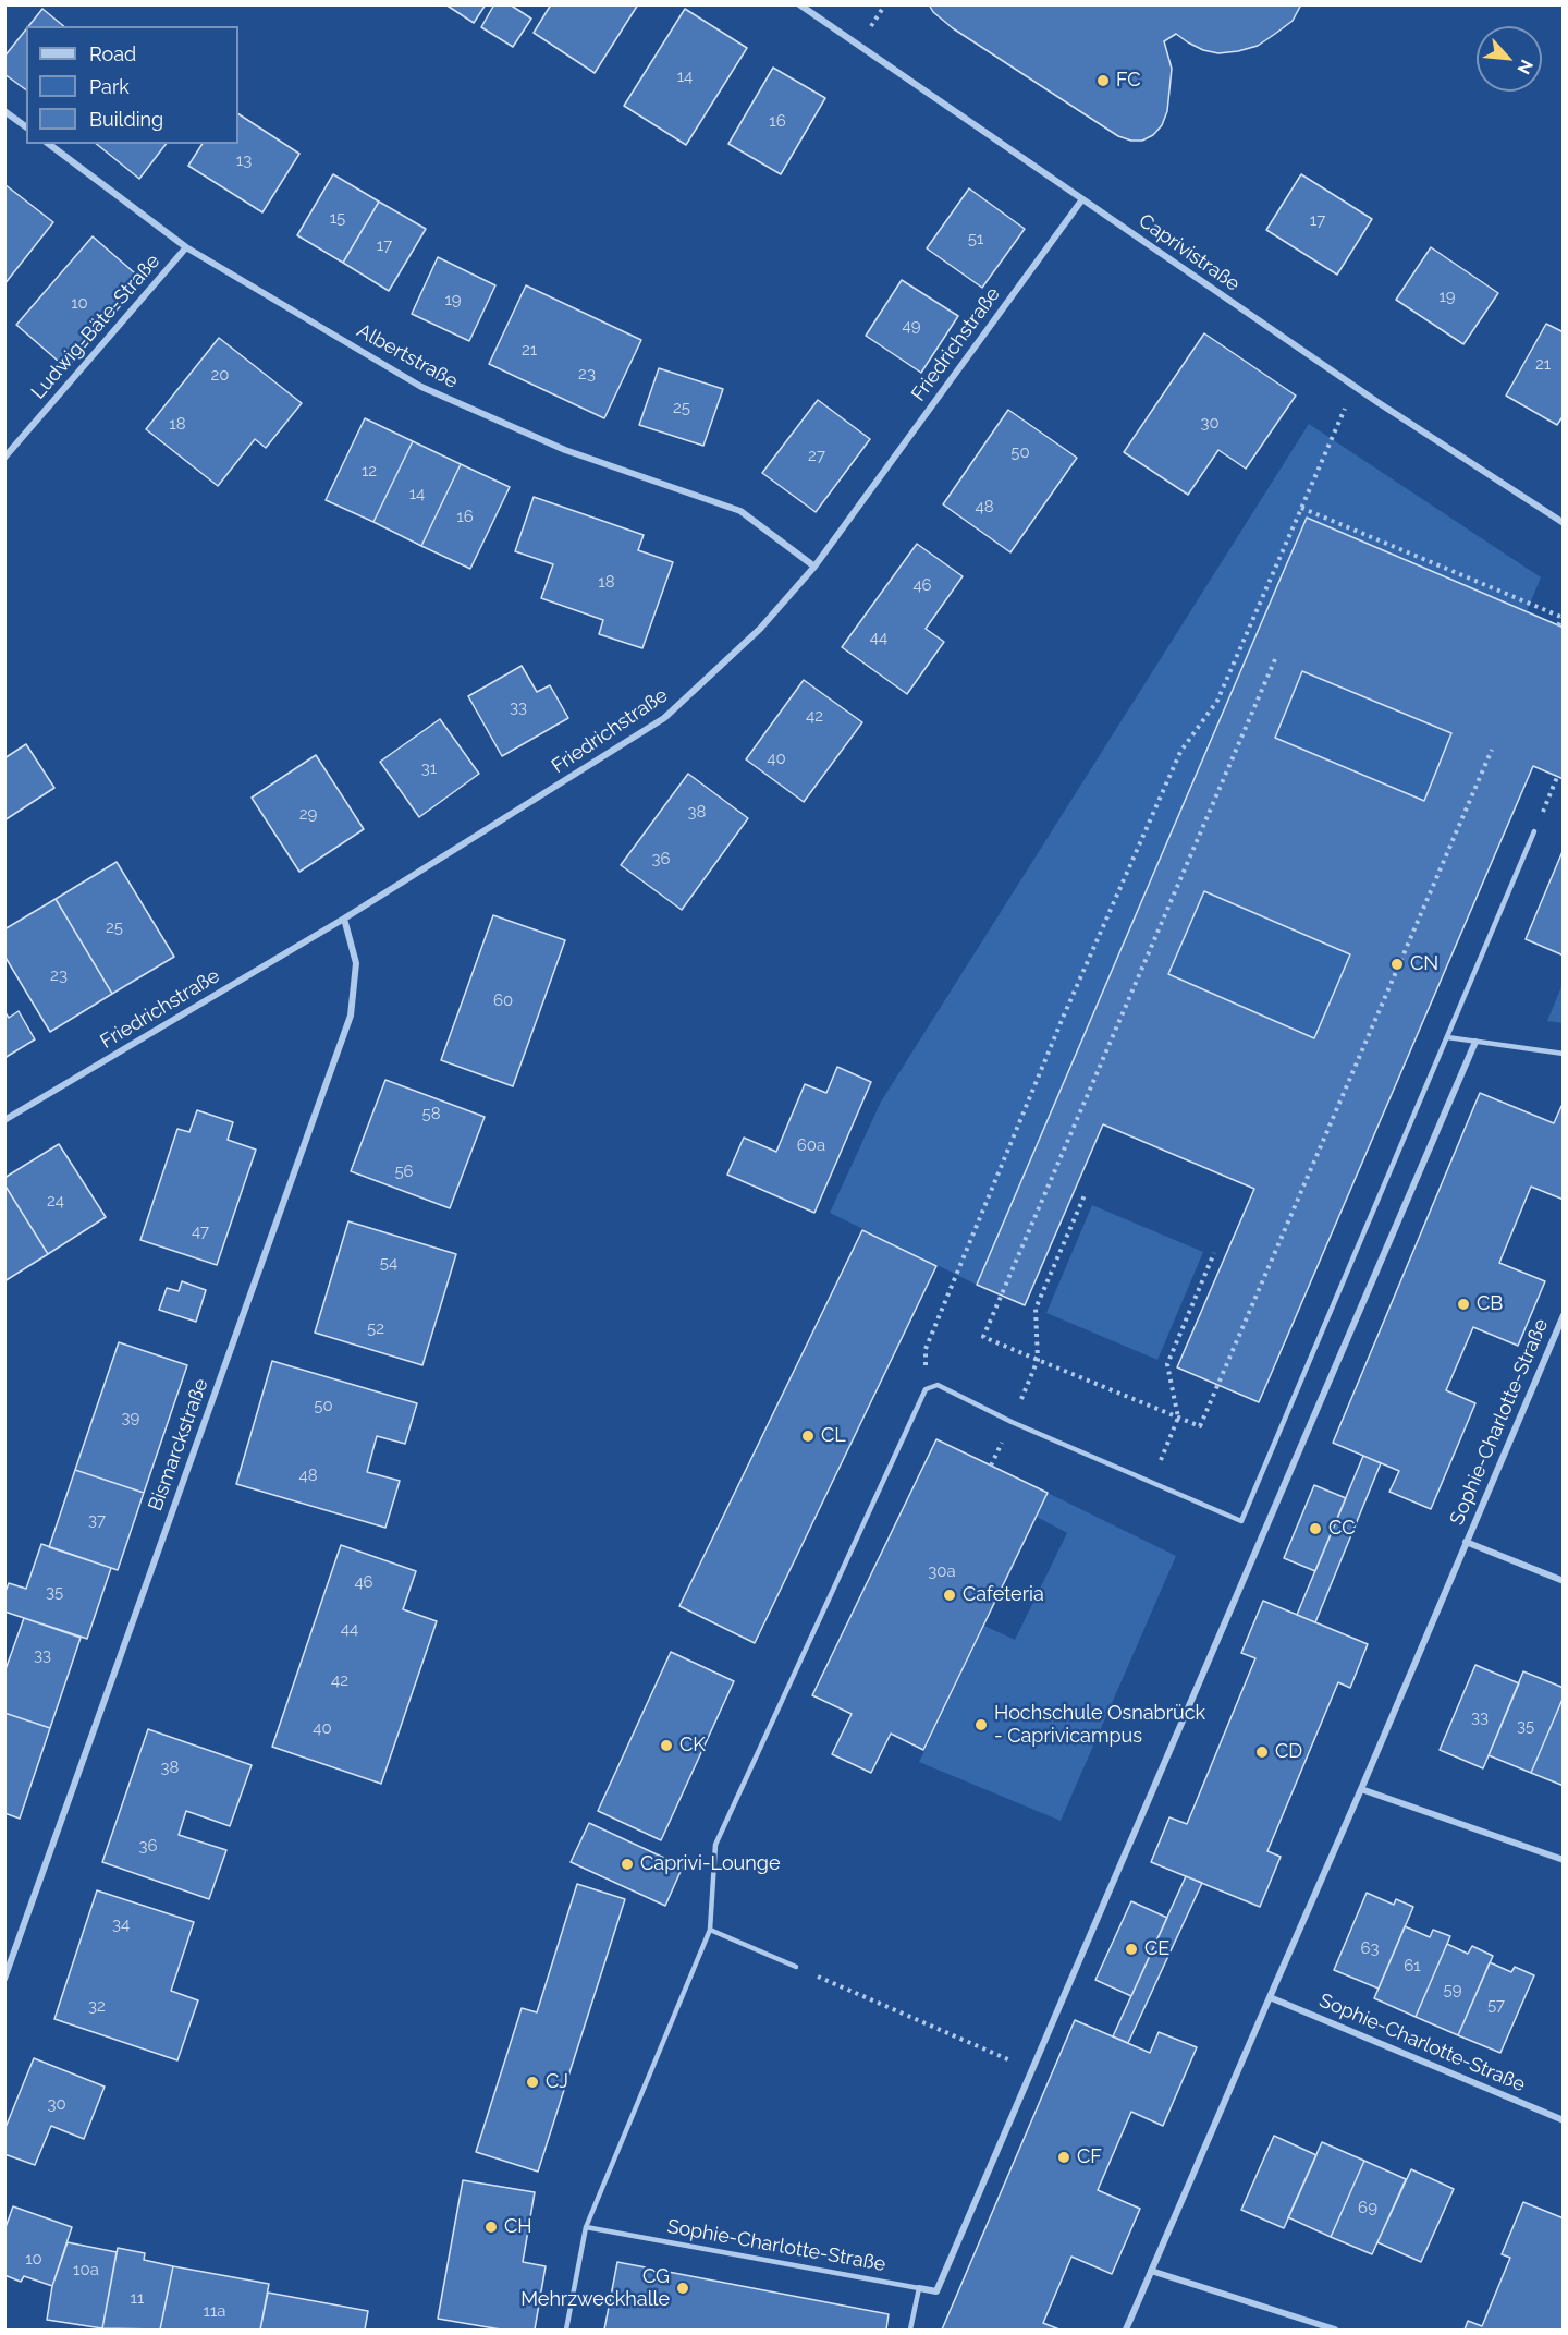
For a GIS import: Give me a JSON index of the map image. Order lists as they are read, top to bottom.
{
  "streets": {
    "street": [
      "Caprivistraße",
      "Ludwig-Bäte-Straße",
      "Friedrichstraße",
      "Albertstraße",
      "Sophie-Charlotte-Straße",
      "Bismarckstraße"
    ]
  },
  "crossings": [
    ["Caprivistraße", "Friedrichstraße"],
    ["Ludwig-Bäte-Straße", "Albertstraße"],
    ["Friedrichstraße", "Albertstraße"],
    ["Friedrichstraße", "Bismarckstraße"]
  ],
  "places": [
    "FC",
    "CN",
    "CB",
    "CL",
    "CC",
    "Cafeteria",
    "Hochschule Osnabrück - Caprivicampus",
    "CK",
    "CD",
    "Caprivi-Lounge",
    "CE",
    "CJ",
    "CF",
    "CH",
    "CG Mehrzweckhalle"
  ],
  "house_numbers": [
    "14",
    "16",
    "13",
    "15",
    "17",
    "51",
    "17",
    "19",
    "19",
    "10",
    "49",
    "21",
    "21",
    "23",
    "20",
    "25",
    "30",
    "18",
    "50",
    "27",
    "12",
    "14",
    "48",
    "16",
    "18",
    "46",
    "44",
    "33",
    "42",
    "40",
    "31",
    "38",
    "29",
    "36",
    "25",
    "23",
    "60",
    "58",
    "60a",
    "56",
    "24",
    "47",
    "54",
    "52",
    "50",
    "39",
    "48",
    "37",
    "30a",
    "46",
    "35",
    "44",
    "33",
    "42",
    "33",
    "35",
    "40",
    "38",
    "36",
    "34",
    "63",
    "61",
    "59",
    "57",
    "32",
    "30",
    "69",
    "10",
    "10a",
    "11",
    "11a"
  ],
  "legend": ["Road", "Park", "Building"],
  "north": "bottom right"
}
